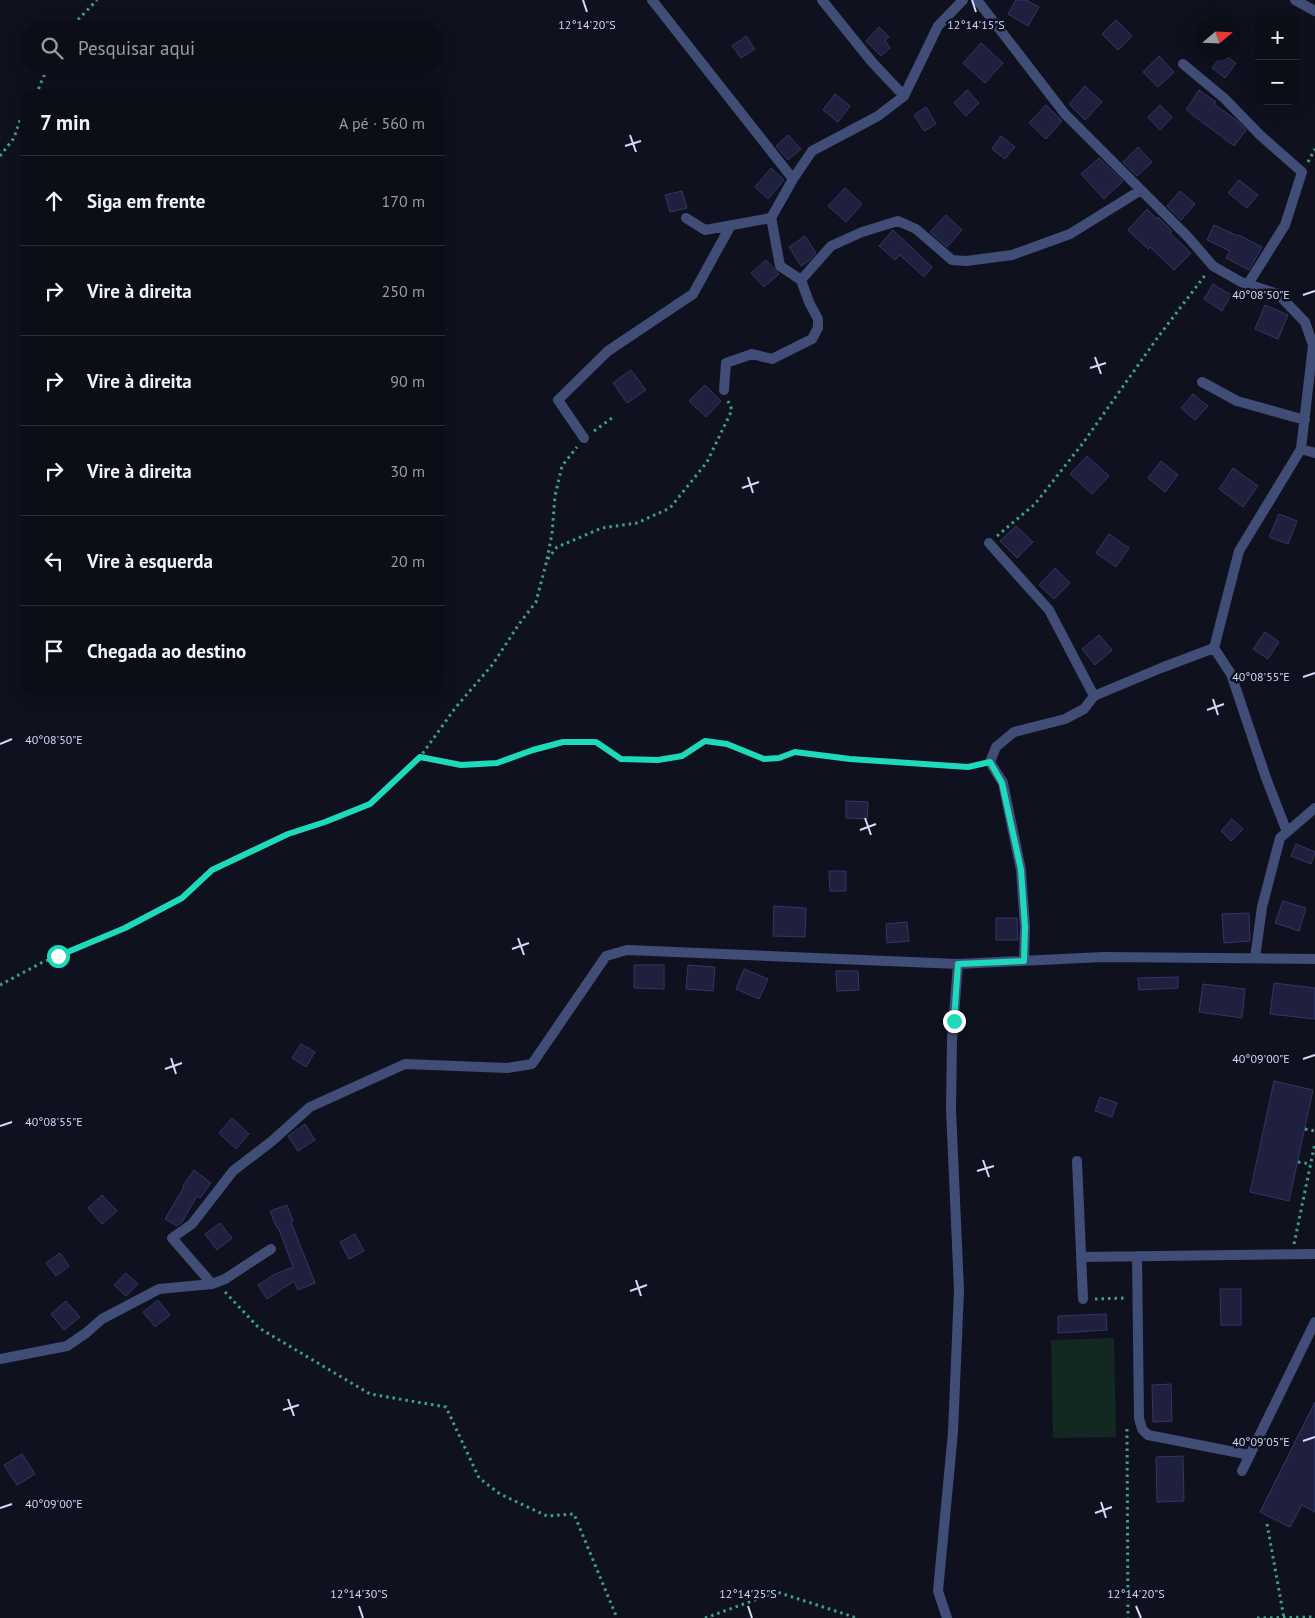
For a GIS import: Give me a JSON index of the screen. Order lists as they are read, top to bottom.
{
  "north": "right",
  "page": {
    "map_buttons": ["+", "−"],
    "search": "Pesquisar aqui",
    "heading": ["7 min", "A pé · 560 m"],
    "list": [
      ["Siga em frente", "170 m"],
      ["Vire à direita", "250 m"],
      ["Vire à direita", "90 m"],
      ["Vire à direita", "30 m"],
      ["Vire à esquerda", "20 m"],
      "Chegada ao destino"
    ]
  },
  "coordinates": [
    "12°14'20\"S",
    "12°14'15\"S",
    "40°08'50\"E",
    "40°08'55\"E",
    "40°09'00\"E",
    "40°09'05\"E",
    "12°14'30\"S",
    "12°14'25\"S"
  ]
}
